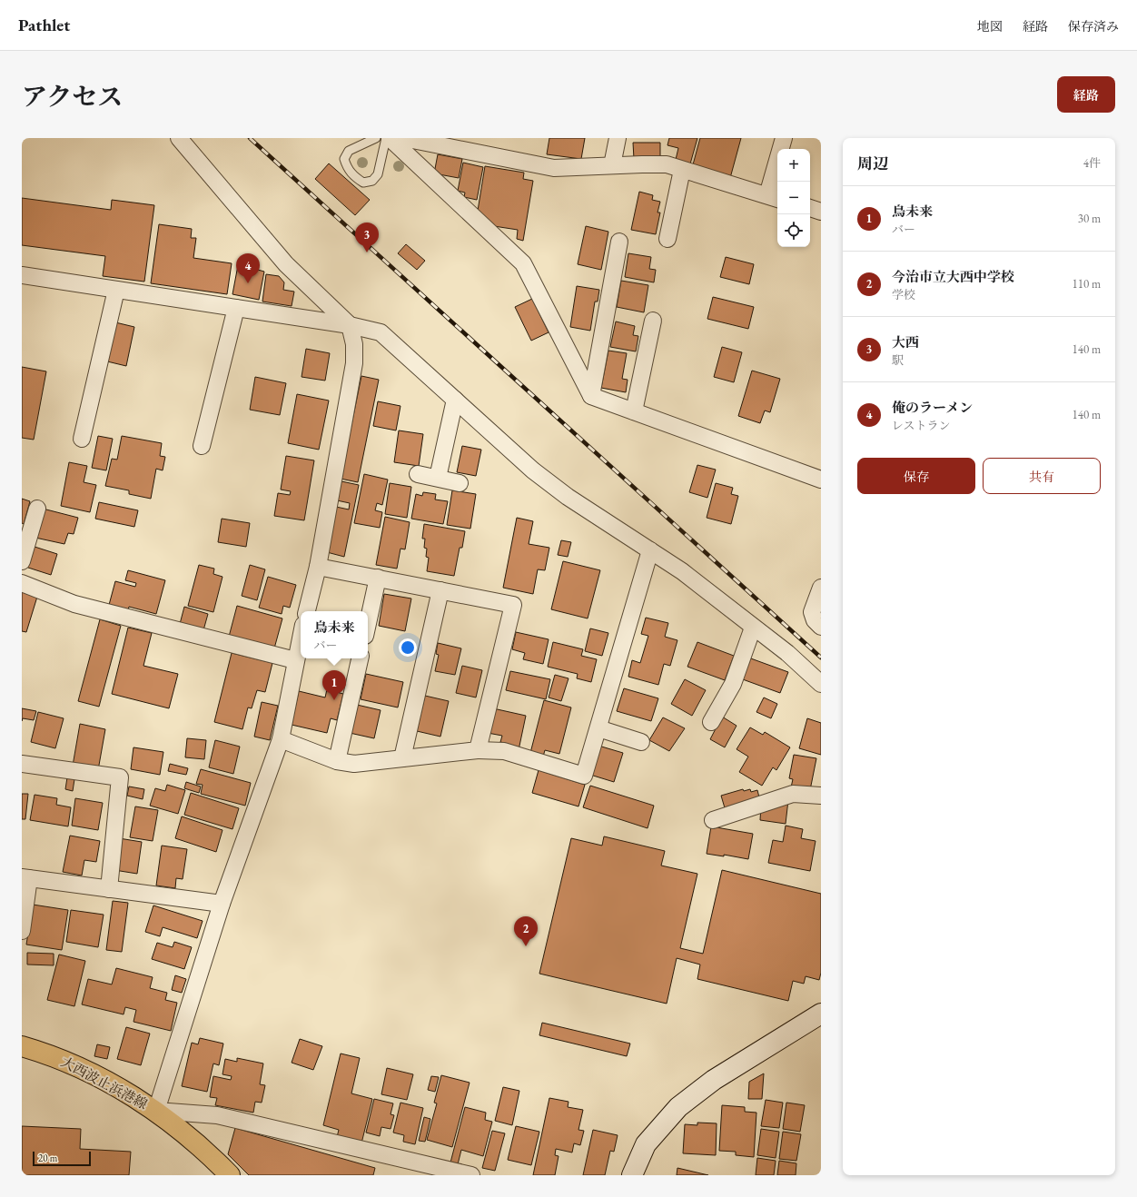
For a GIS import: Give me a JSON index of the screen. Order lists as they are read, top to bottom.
{
  "streets": {
    "main road": ["大西波止浜港線"]
  },
  "scale_bar": "20 m",
  "page": {
    "header": "Pathlet",
    "nav": ["地図", "経路", "保存済み"],
    "title": "アクセス",
    "buttons": [
      "経路",
      ["保存", "共有"]
    ],
    "heading": ["周辺", "4件"],
    "map_buttons": ["+", "−"],
    "list": [
      {
        "mark": "1",
        "name": "鳥未来",
        "note": "バー",
        "value": "30 m"
      },
      {
        "mark": "2",
        "name": "今治市立大西中学校",
        "note": "学校",
        "value": "110 m"
      },
      {
        "mark": "3",
        "name": "大西",
        "note": "駅",
        "value": "140 m"
      },
      {
        "mark": "4",
        "name": "俺のラーメン",
        "note": "レストラン",
        "value": "140 m"
      }
    ],
    "pins": [
      "3",
      "4",
      "1",
      "2"
    ],
    "popup": ["鳥未来", "バー"],
    "scale": "20 m"
  }
}
